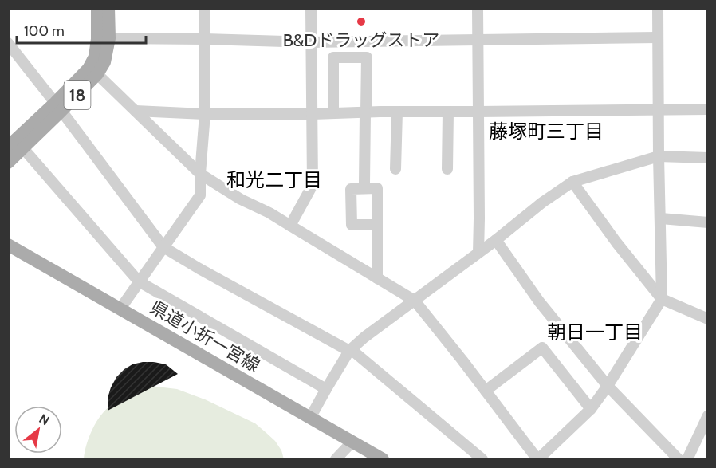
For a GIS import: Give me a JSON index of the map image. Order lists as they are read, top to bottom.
{
  "streets": {
    "main road": ["18", "県道小折一宮線"]
  },
  "districts": ["藤塚町三丁目", "和光二丁目", "朝日一丁目"],
  "places": ["B&Dドラッグストア"],
  "scale_bar": "100 m",
  "north": "top right"
}
